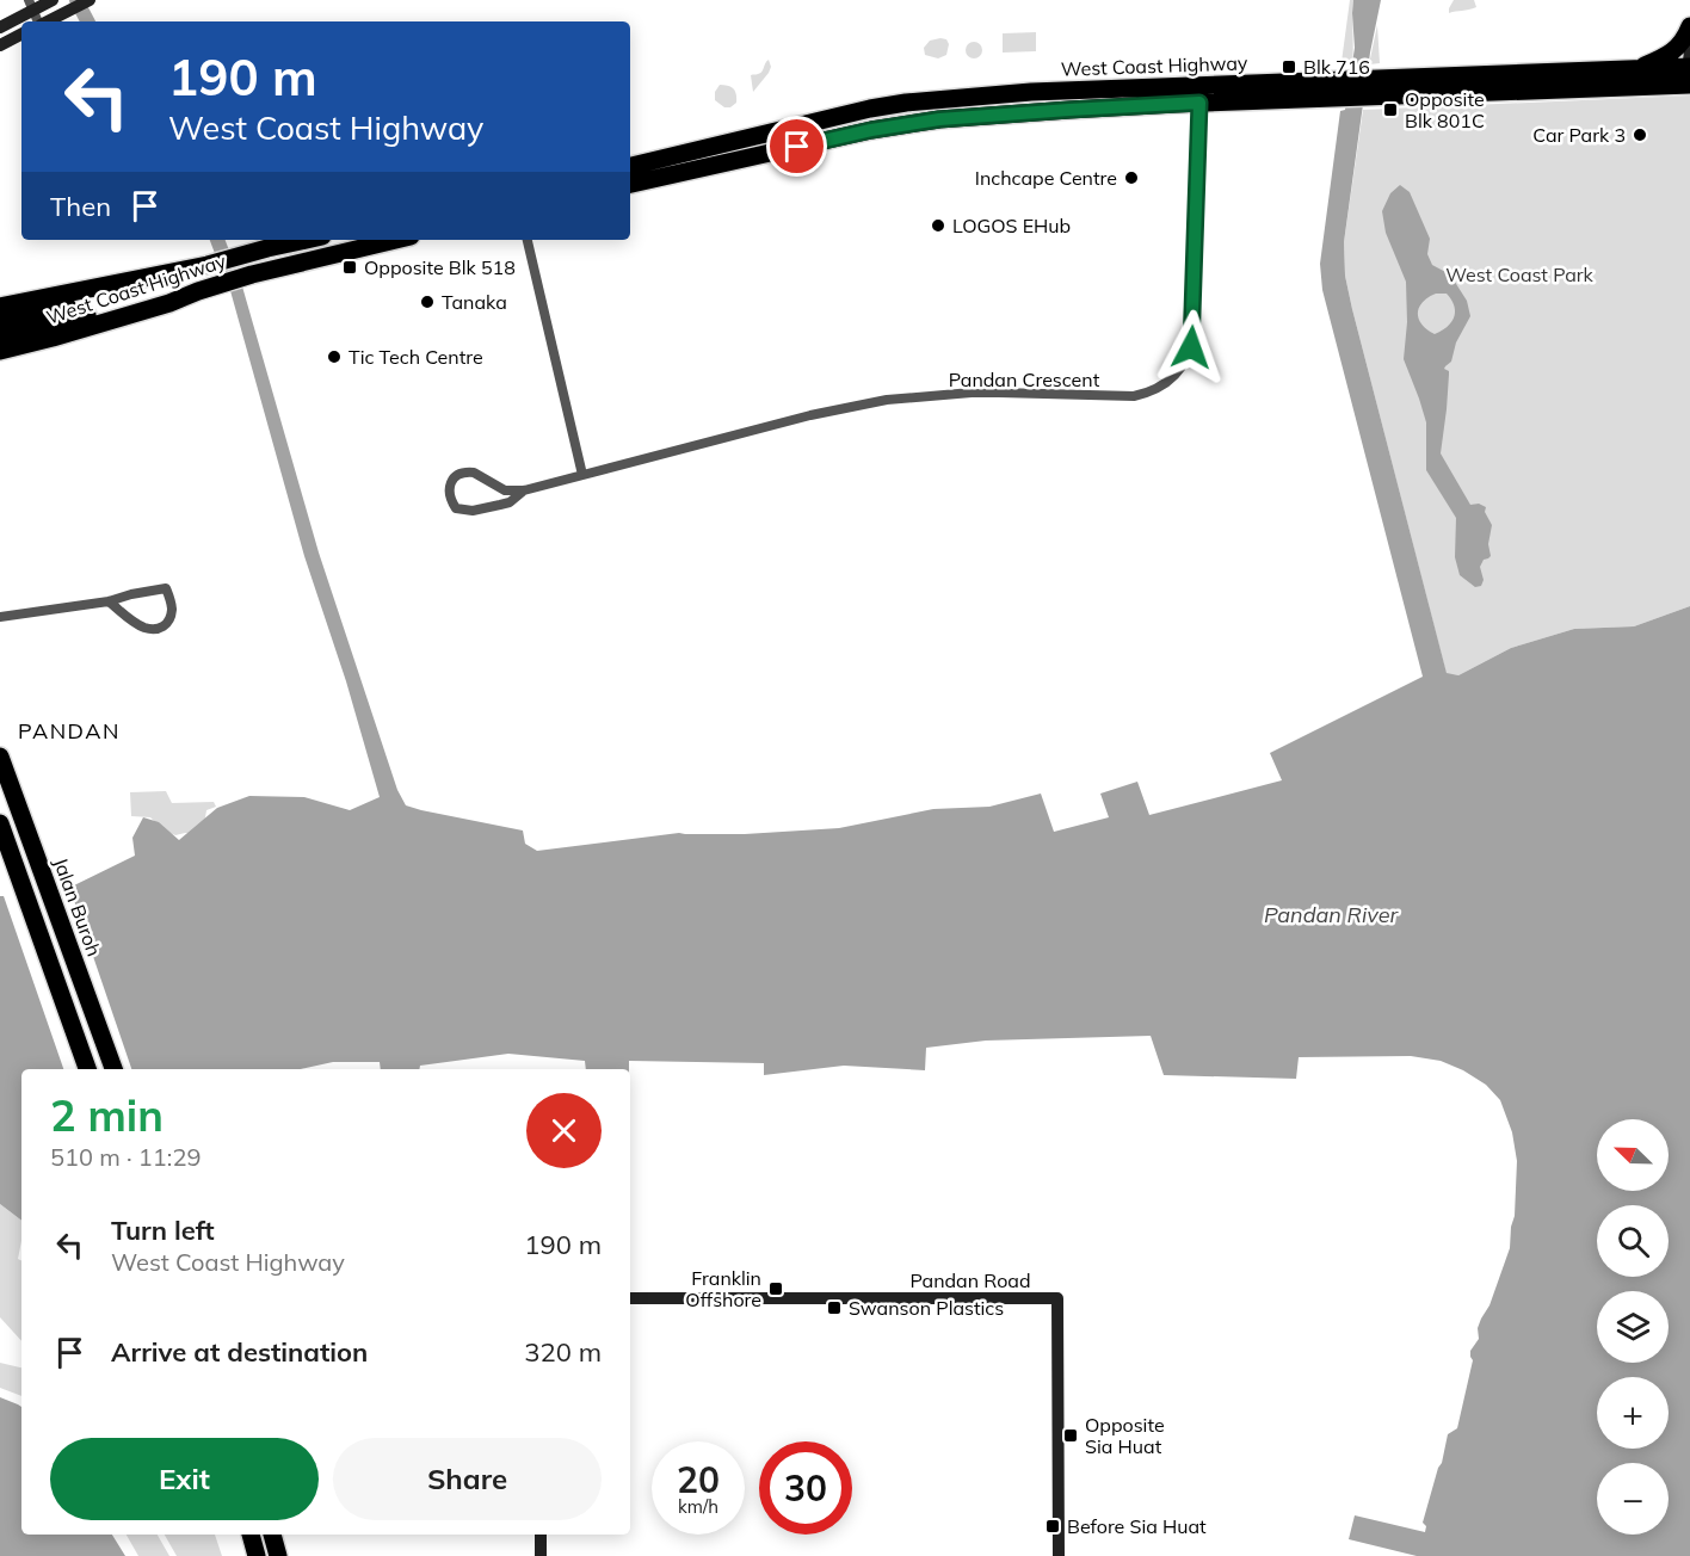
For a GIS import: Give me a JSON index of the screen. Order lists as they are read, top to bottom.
{
  "streets": {
    "highway": ["West Coast Highway", "Jalan Buroh"],
    "street": ["Pandan Crescent", "Pandan Road"]
  },
  "crossings": [
    ["West Coast Highway", "Pandan Crescent"]
  ],
  "districts": ["PANDAN"],
  "water": ["Pandan River"],
  "parks": ["West Coast Park"],
  "places": {
    "transit": [
      "Blk 716",
      "Opposite Blk 801C",
      "Opposite Blk 518",
      "Franklin Offshore",
      "Swanson Plastics",
      "Opposite Sia Huat",
      "Before Sia Huat"
    ],
    "other": [
      "Car Park 3",
      "Inchcape Centre",
      "LOGOS EHub",
      "Tanaka",
      "Tic Tech Centre"
    ]
  },
  "north": "top left",
  "page": {
    "turn": ["190 m", "West Coast Highway"],
    "then": "Then",
    "heading": ["2 min", "510 m · 11:29"],
    "map_buttons": ["+", "−"],
    "list": [
      {
        "name": "Turn left",
        "note": "West Coast Highway",
        "value": "190 m"
      },
      {
        "name": "Arrive at destination",
        "value": "320 m"
      }
    ],
    "buttons": ["Exit", "Share"],
    "speed": "20 km/h",
    "limit": "30"
  }
}
